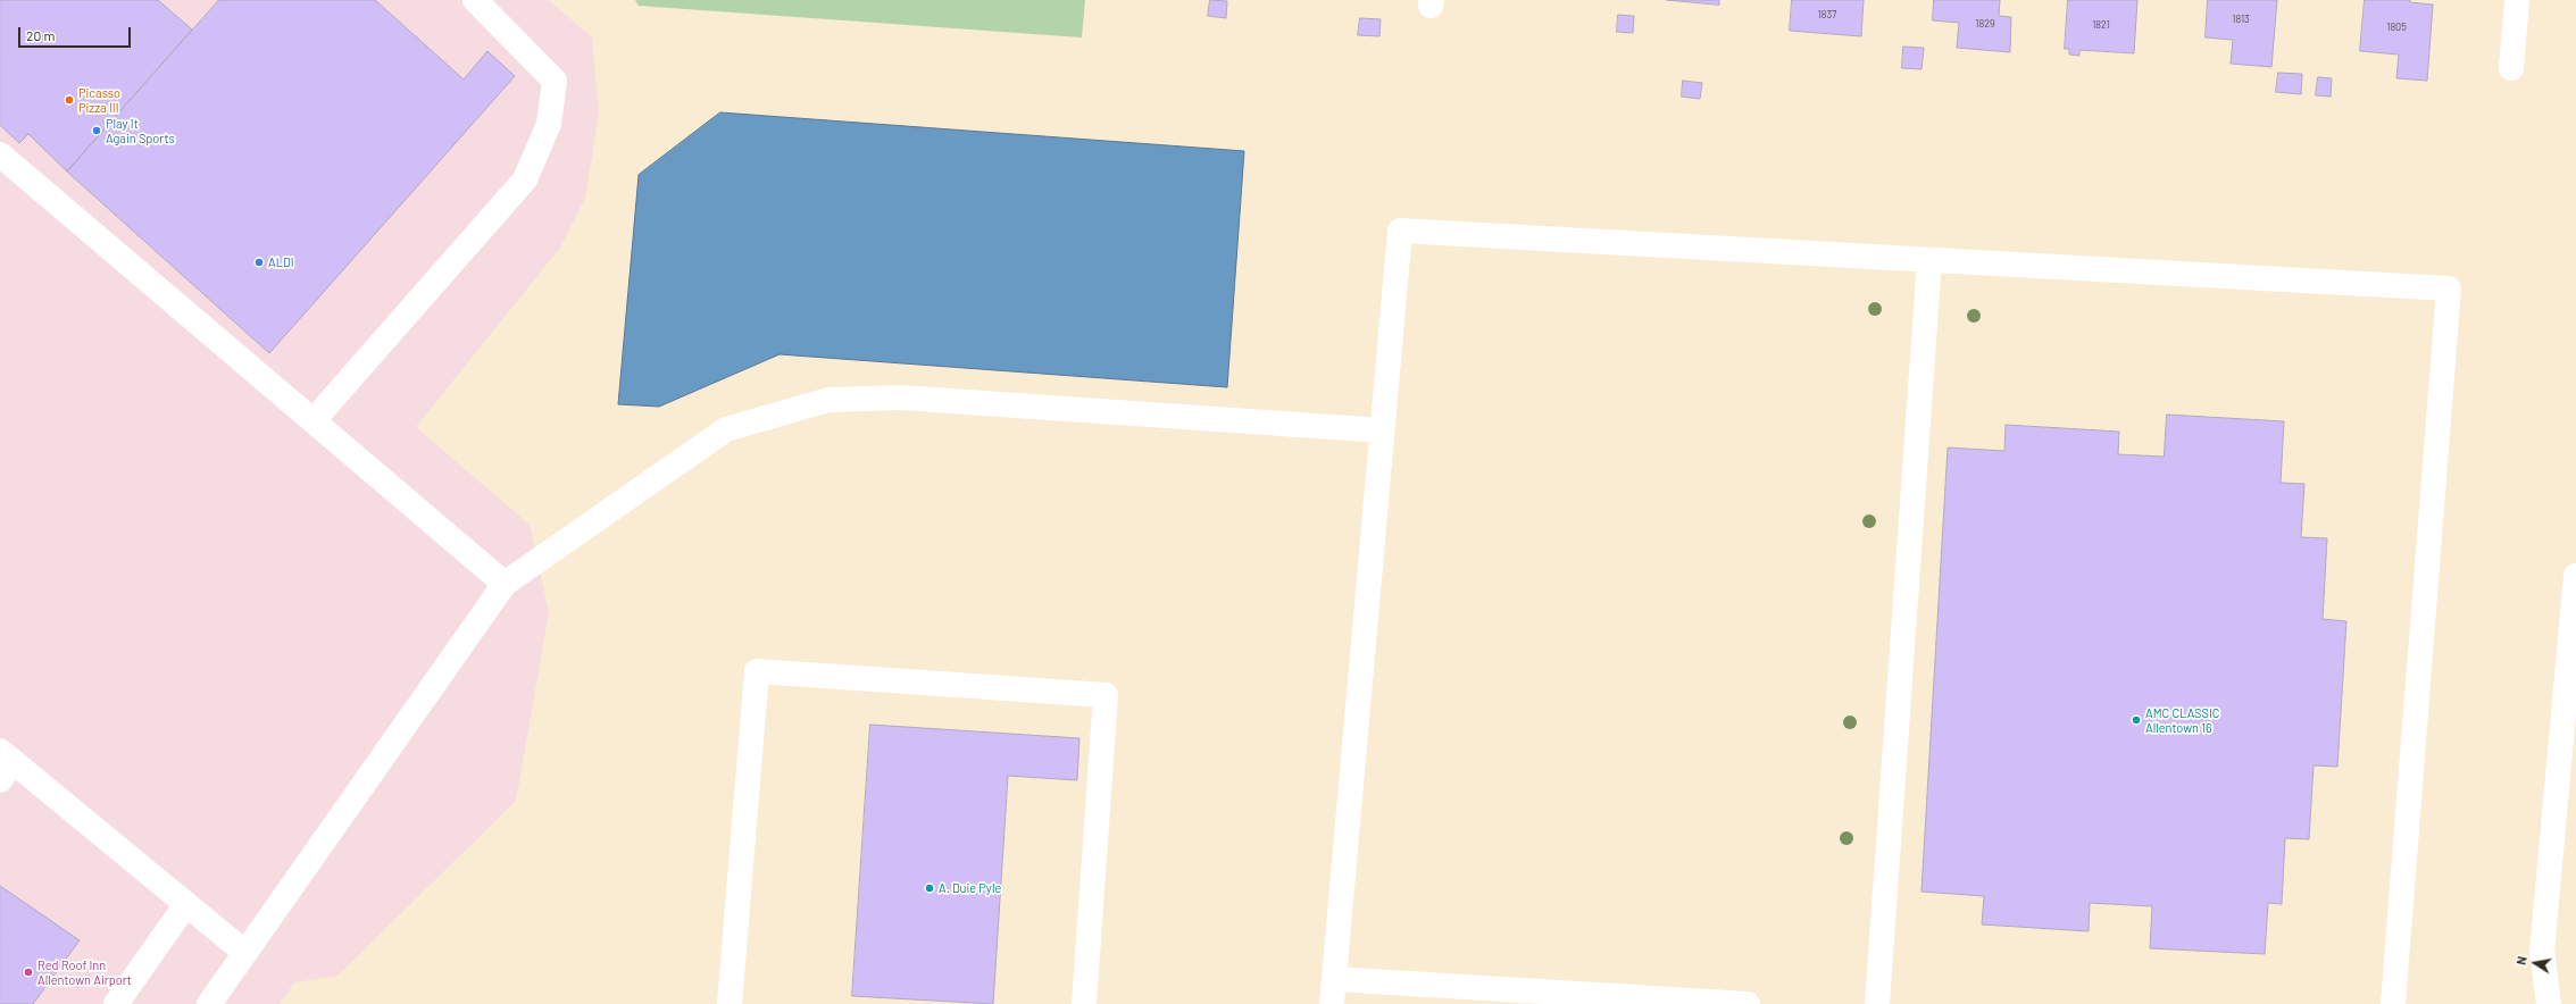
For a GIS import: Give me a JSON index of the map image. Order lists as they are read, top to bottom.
{
  "places": [
    "Picasso Pizza III",
    "Play It Again Sports",
    "ALDI",
    "AMC CLASSIC Allentown 16",
    "A. Duie Pyle",
    "Red Roof Inn Allentown Airport"
  ],
  "house_numbers": [
    "1837",
    "1813",
    "1829",
    "1821",
    "1805"
  ],
  "scale_bar": "20 m",
  "north": "left"
}
